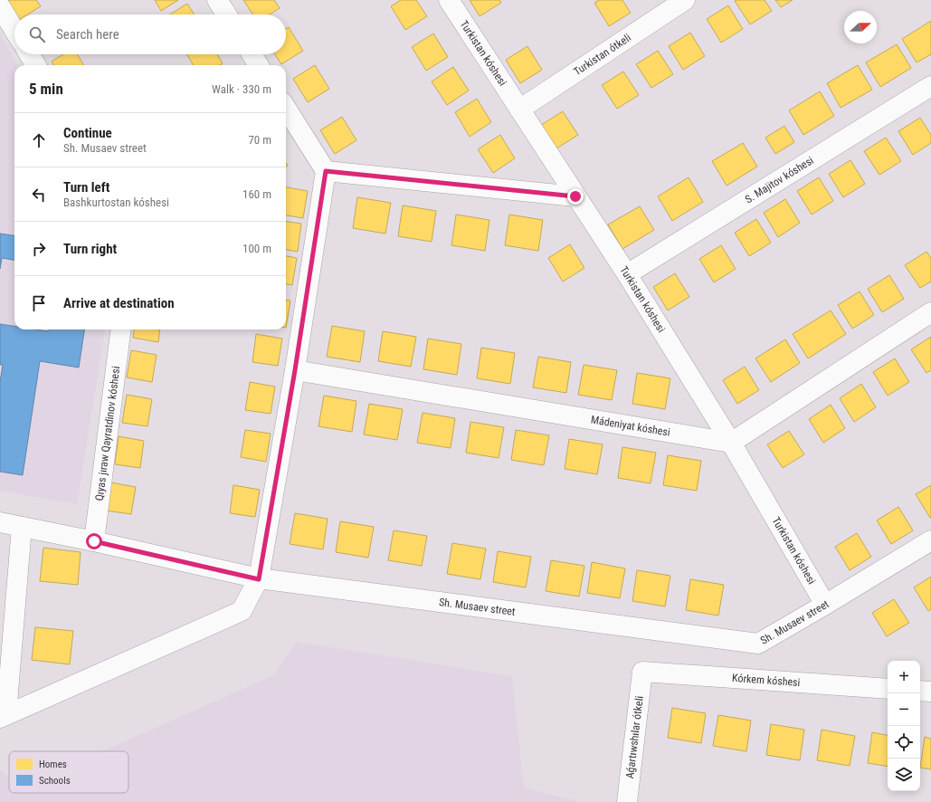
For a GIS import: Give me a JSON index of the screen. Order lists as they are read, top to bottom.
{
  "streets": {
    "street": [
      "Turkistan kóshesi",
      "Turkistan ótkeli",
      "S. Majitov kóshesi",
      "Mádeniyat kóshesi",
      "Qıyas jıraw Qayratdinov kóshesi",
      "Sh. Musaev street",
      "Kórkem kóshesi",
      "Aǵartıwshılar ótkeli"
    ]
  },
  "crossings": [
    ["Turkistan kóshesi", "Turkistan ótkeli"],
    ["Turkistan kóshesi", "S. Majitov kóshesi"],
    ["Turkistan kóshesi", "Mádeniyat kóshesi"],
    ["Turkistan kóshesi", "Sh. Musaev street"],
    ["Qıyas jıraw Qayratdinov kóshesi", "Sh. Musaev street"],
    ["Kórkem kóshesi", "Aǵartıwshılar ótkeli"]
  ],
  "legend": ["Homes", "Schools"],
  "north": "right",
  "page": {
    "search": "Search here",
    "heading": ["5 min", "Walk · 330 m"],
    "list": [
      ["Continue", "Sh. Musaev street", "70 m"],
      ["Turn left", "Bashkurtostan kóshesi", "160 m"],
      ["Turn right", "100 m"],
      "Arrive at destination"
    ],
    "map_buttons": ["+", "−"]
  }
}
